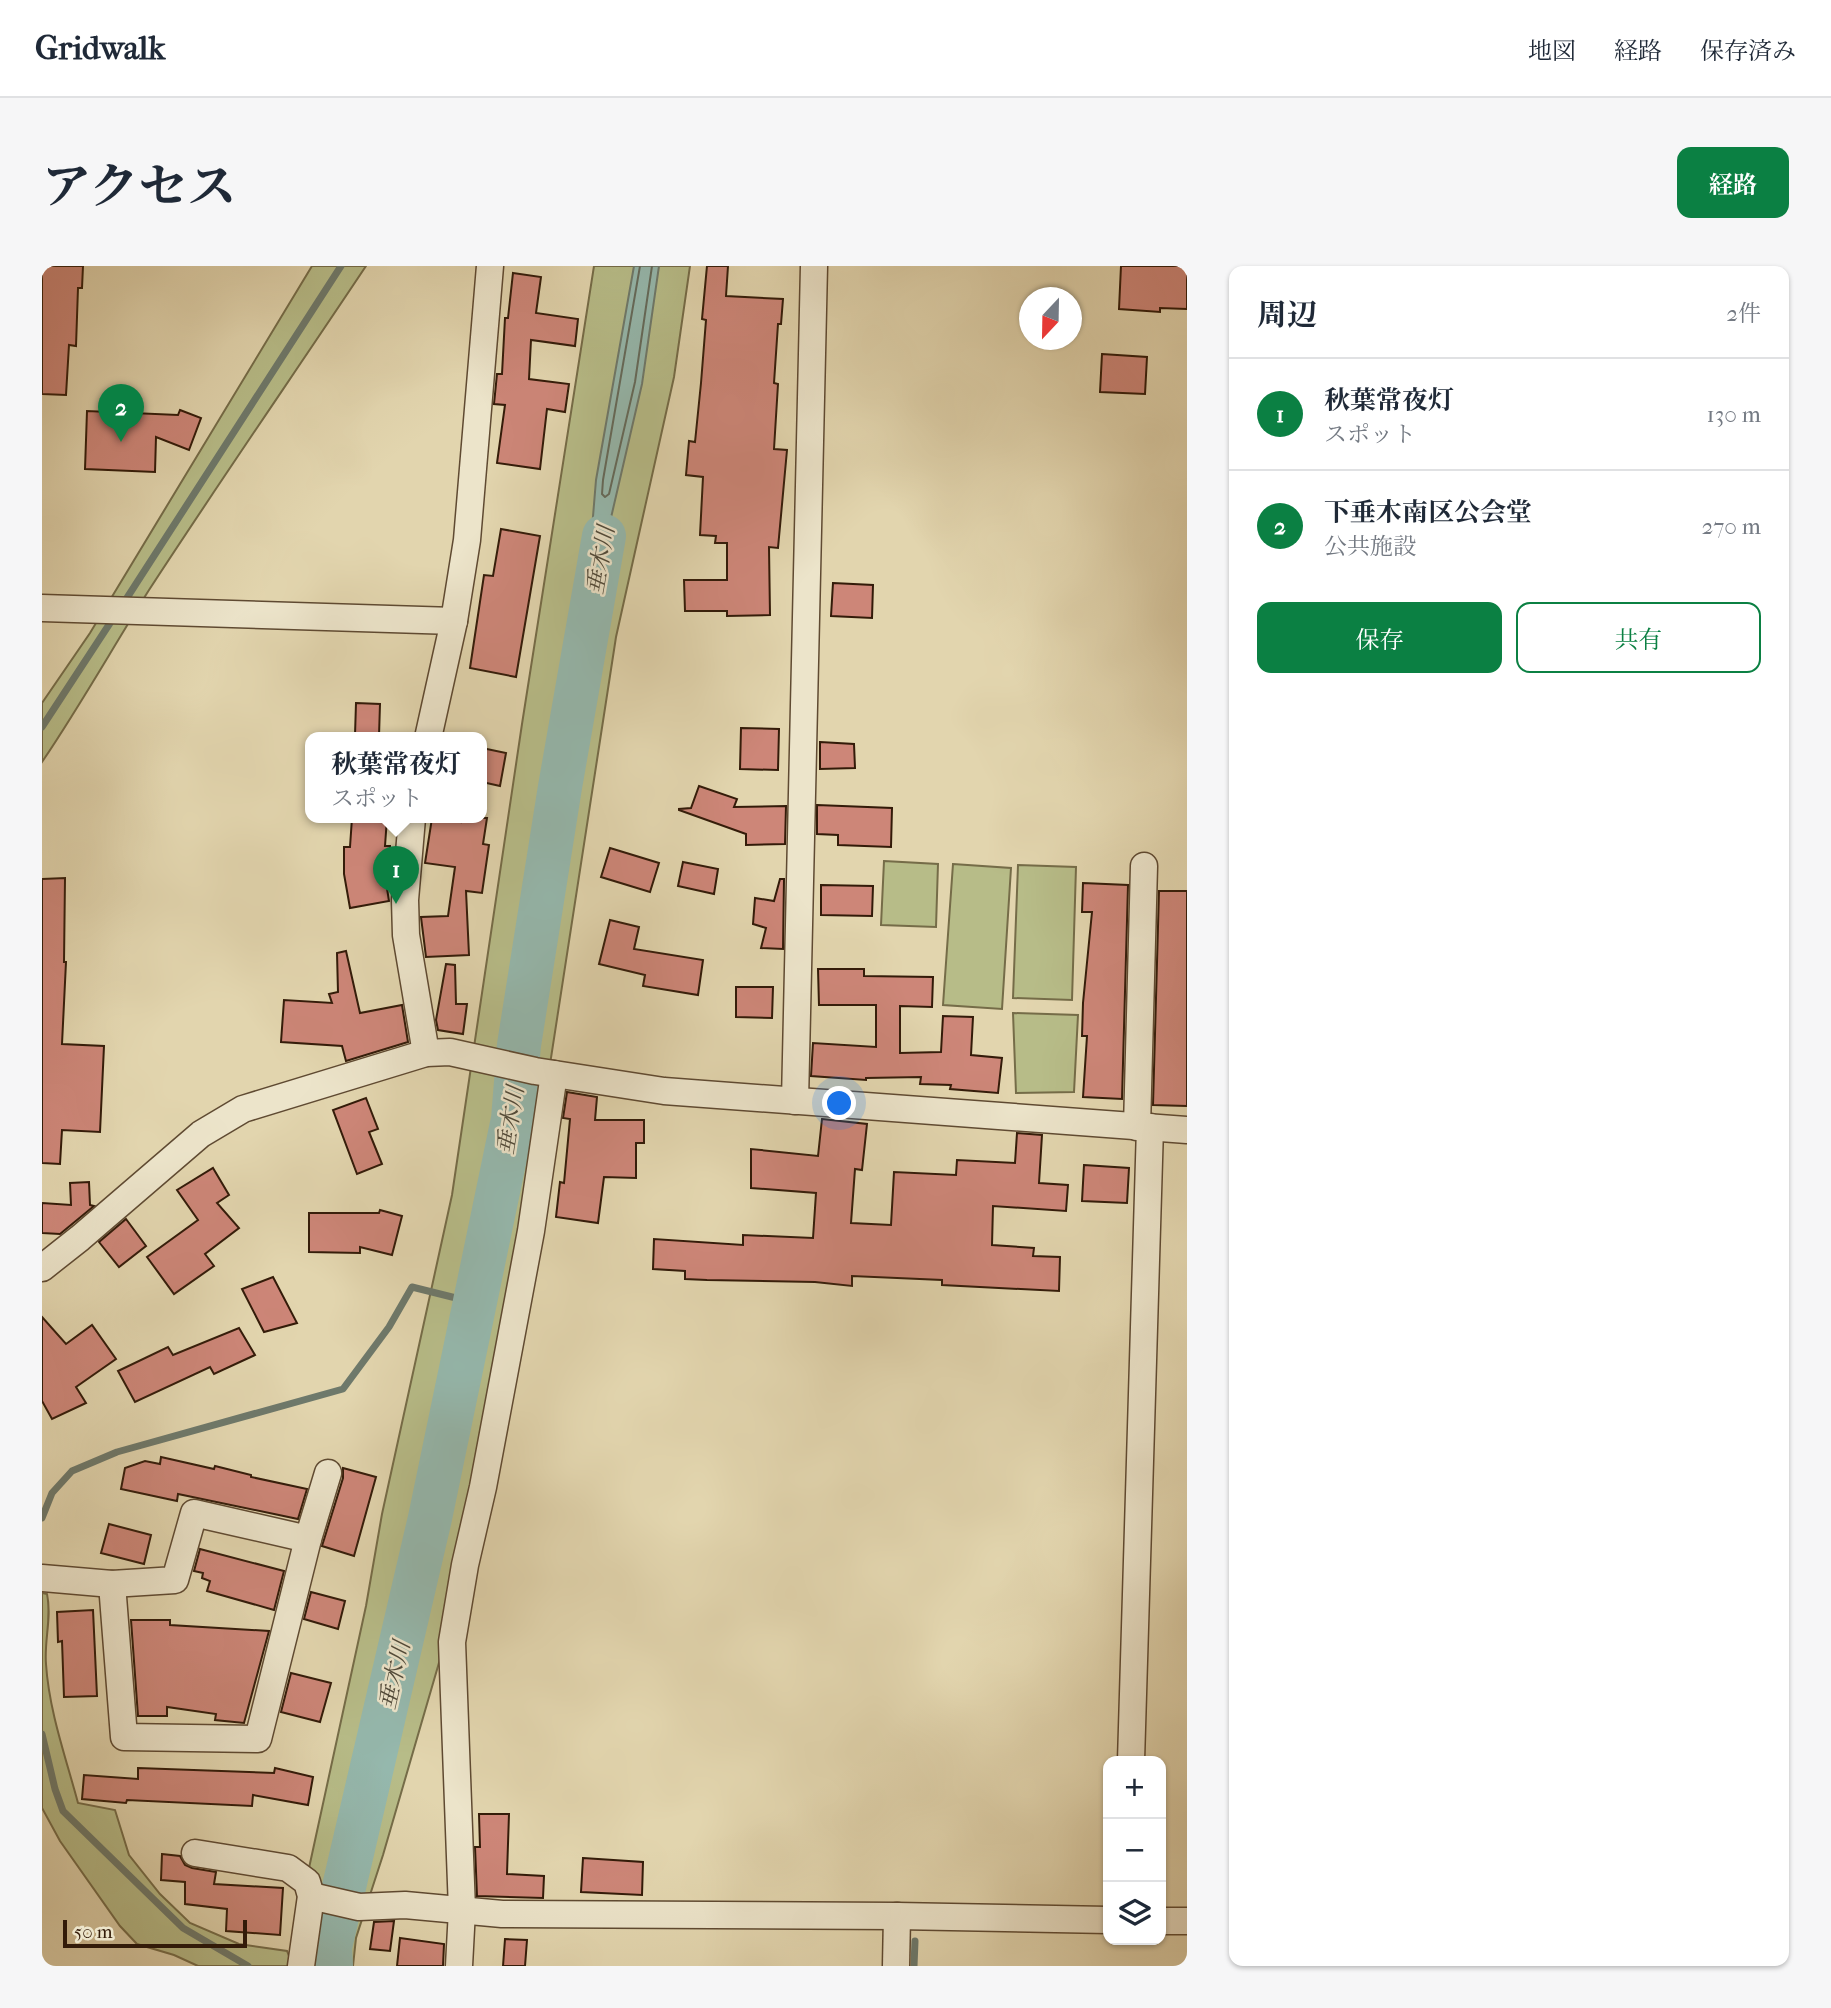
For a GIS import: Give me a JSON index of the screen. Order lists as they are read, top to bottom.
{
  "water": ["垂木川"],
  "scale_bar": "50 m",
  "north": "bottom",
  "page": {
    "header": "Gridwalk",
    "nav": ["地図", "経路", "保存済み"],
    "title": "アクセス",
    "buttons": [
      "経路",
      ["保存", "共有"]
    ],
    "heading": ["周辺", "2件"],
    "list": [
      {
        "mark": "1",
        "name": "秋葉常夜灯",
        "note": "スポット",
        "value": "130 m"
      },
      {
        "mark": "2",
        "name": "下垂木南区公会堂",
        "note": "公共施設",
        "value": "270 m"
      }
    ],
    "pins": ["2", "1"],
    "popup": ["秋葉常夜灯", "スポット"],
    "map_buttons": ["+", "−"],
    "scale": "50 m"
  }
}
